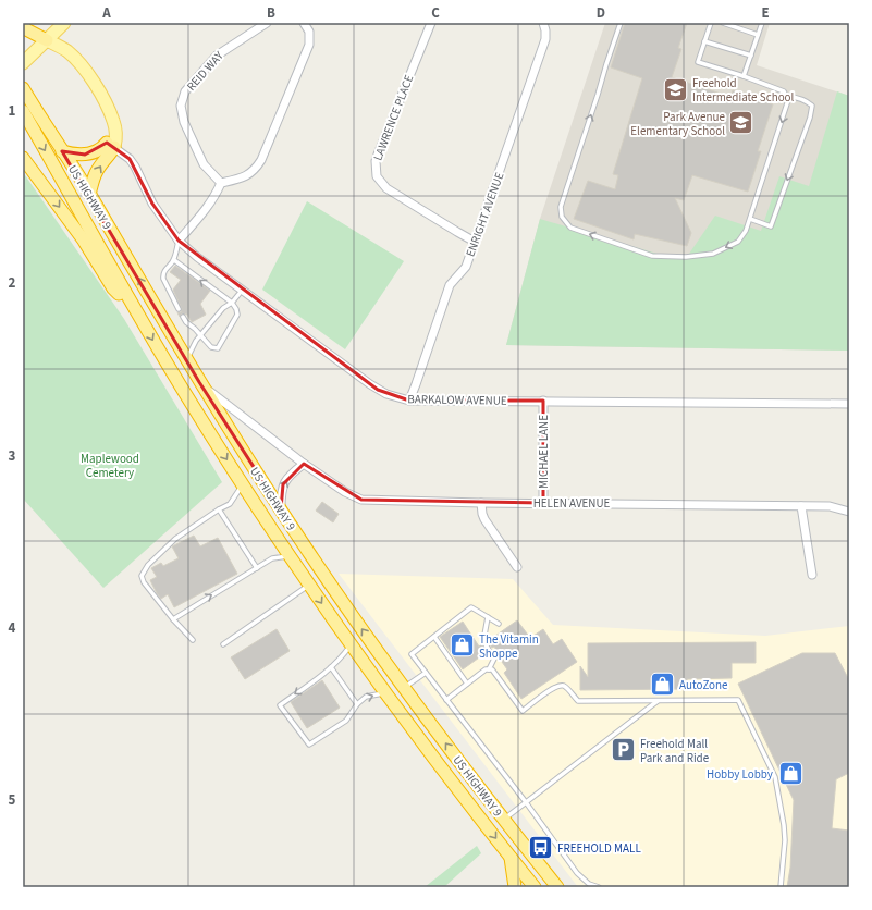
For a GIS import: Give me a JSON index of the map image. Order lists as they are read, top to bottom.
{
  "streets": {
    "highway": ["US HIGHWAY 9"],
    "street": [
      "REID WAY",
      "LAWRENCE PLACE",
      "ENRIGHT AVENUE",
      "BARKALOW AVENUE",
      "MICHAEL LANE",
      "HELEN AVENUE"
    ]
  },
  "crossings": [
    ["LAWRENCE PLACE", "ENRIGHT AVENUE"],
    ["US HIGHWAY 9", "HELEN AVENUE"],
    ["ENRIGHT AVENUE", "BARKALOW AVENUE"],
    ["BARKALOW AVENUE", "MICHAEL LANE"],
    ["MICHAEL LANE", "HELEN AVENUE"]
  ],
  "parks": ["Maplewood Cemetery"],
  "places": {
    "school or university": ["Freehold Intermediate School", "Park Avenue Elementary School"],
    "shop": ["The Vitamin Shoppe", "AutoZone", "Hobby Lobby"],
    "parking": ["Freehold Mall Park and Ride"],
    "bus stop": ["FREEHOLD MALL"]
  },
  "grid": {
    "columns": [
      "A",
      "B",
      "C",
      "D",
      "E"
    ],
    "rows": [
      "1",
      "2",
      "3",
      "4",
      "5"
    ]
  }
}
